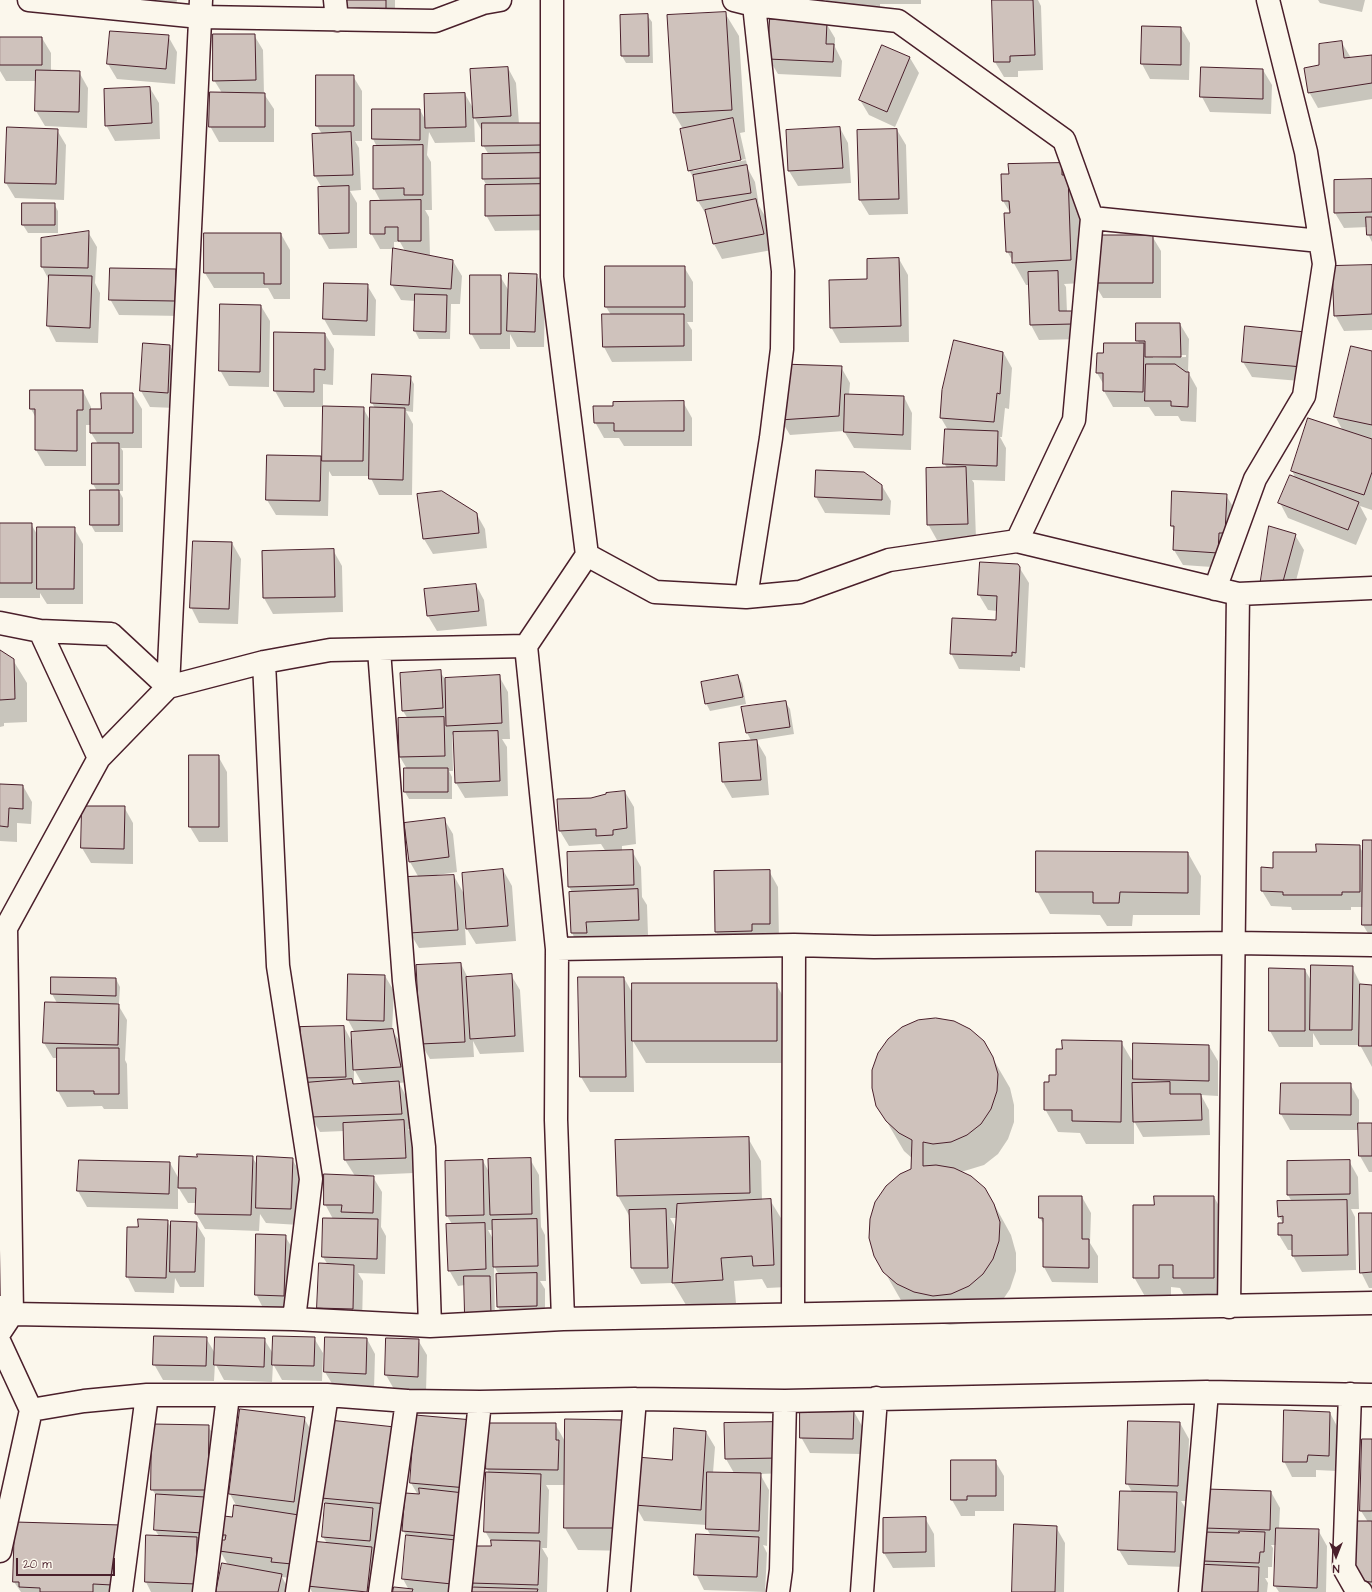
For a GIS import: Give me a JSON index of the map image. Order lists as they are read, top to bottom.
{
  "scale_bar": "20 m",
  "north": "bottom"
}
